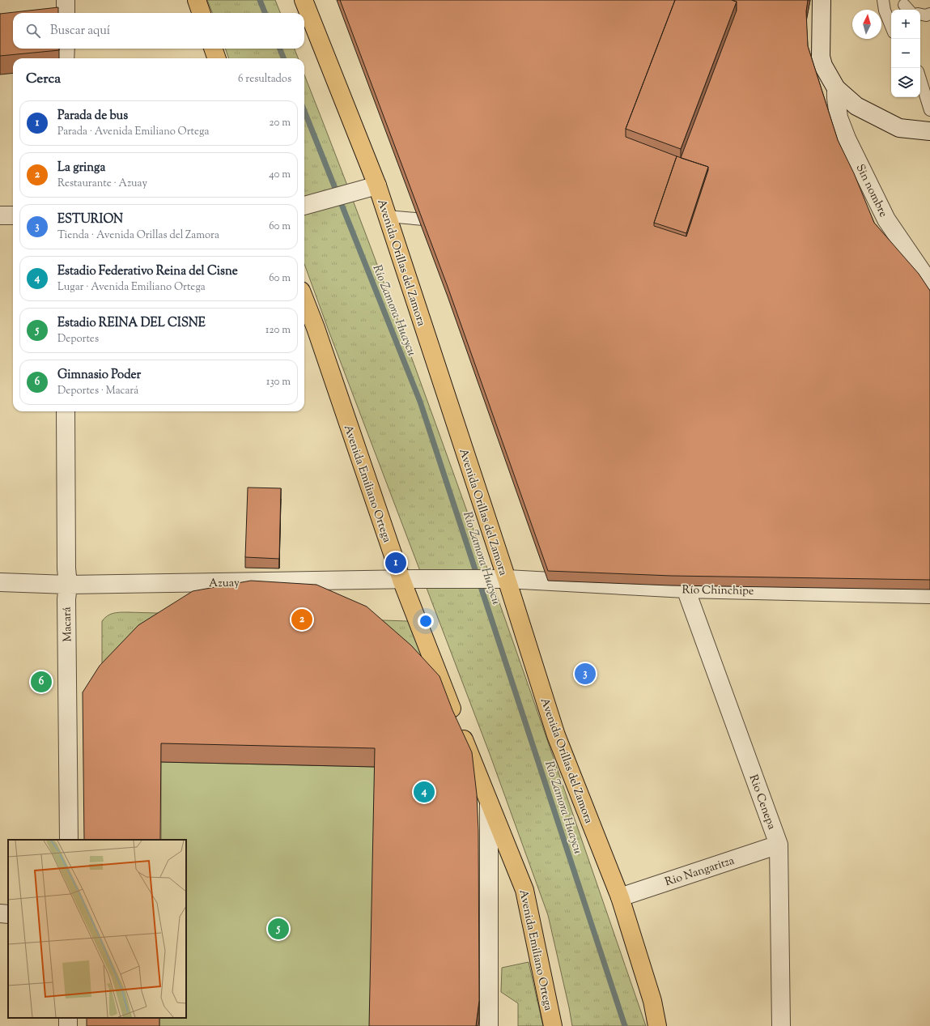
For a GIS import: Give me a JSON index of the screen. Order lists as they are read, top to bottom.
{
  "streets": {
    "main road": ["Avenida Orillas del Zamora", "Avenida Emiliano Ortega"],
    "street": [
      "Sin nombre",
      "Azuay",
      "Río Chinchipe",
      "Macará",
      "Rio Cenepa",
      "Rio Nangaritza"
    ]
  },
  "crossings": [
    ["Avenida Orillas del Zamora", "Azuay"],
    ["Avenida Orillas del Zamora", "Río Chinchipe"],
    ["Avenida Orillas del Zamora", "Rio Nangaritza"],
    ["Avenida Emiliano Ortega", "Azuay"],
    ["Azuay", "Río Chinchipe"],
    ["Azuay", "Macará"],
    ["Río Chinchipe", "Rio Cenepa"],
    ["Rio Cenepa", "Rio Nangaritza"]
  ],
  "water": ["Río Zamora Huaycu"],
  "north": "top",
  "page": {
    "map_buttons": ["+", "−"],
    "search": "Buscar aquí",
    "heading": ["Cerca", "6 resultados"],
    "list": [
      {
        "mark": "1",
        "name": "Parada de bus",
        "note": "Parada · Avenida Emiliano Ortega",
        "value": "20 m"
      },
      {
        "mark": "2",
        "name": "La gringa",
        "note": "Restaurante · Azuay",
        "value": "40 m"
      },
      {
        "mark": "3",
        "name": "ESTURION",
        "note": "Tienda · Avenida Orillas del Zamora",
        "value": "60 m"
      },
      {
        "mark": "4",
        "name": "Estadio Federativo Reina del Cisne",
        "note": "Lugar · Avenida Emiliano Ortega",
        "value": "60 m"
      },
      {
        "mark": "5",
        "name": "Estadio REINA DEL CISNE",
        "note": "Deportes",
        "value": "120 m"
      },
      {
        "mark": "6",
        "name": "Gimnasio Poder",
        "note": "Deportes · Macará",
        "value": "130 m"
      }
    ],
    "pins": [
      "1",
      "2",
      "3",
      "6",
      "4",
      "5"
    ]
  }
}
